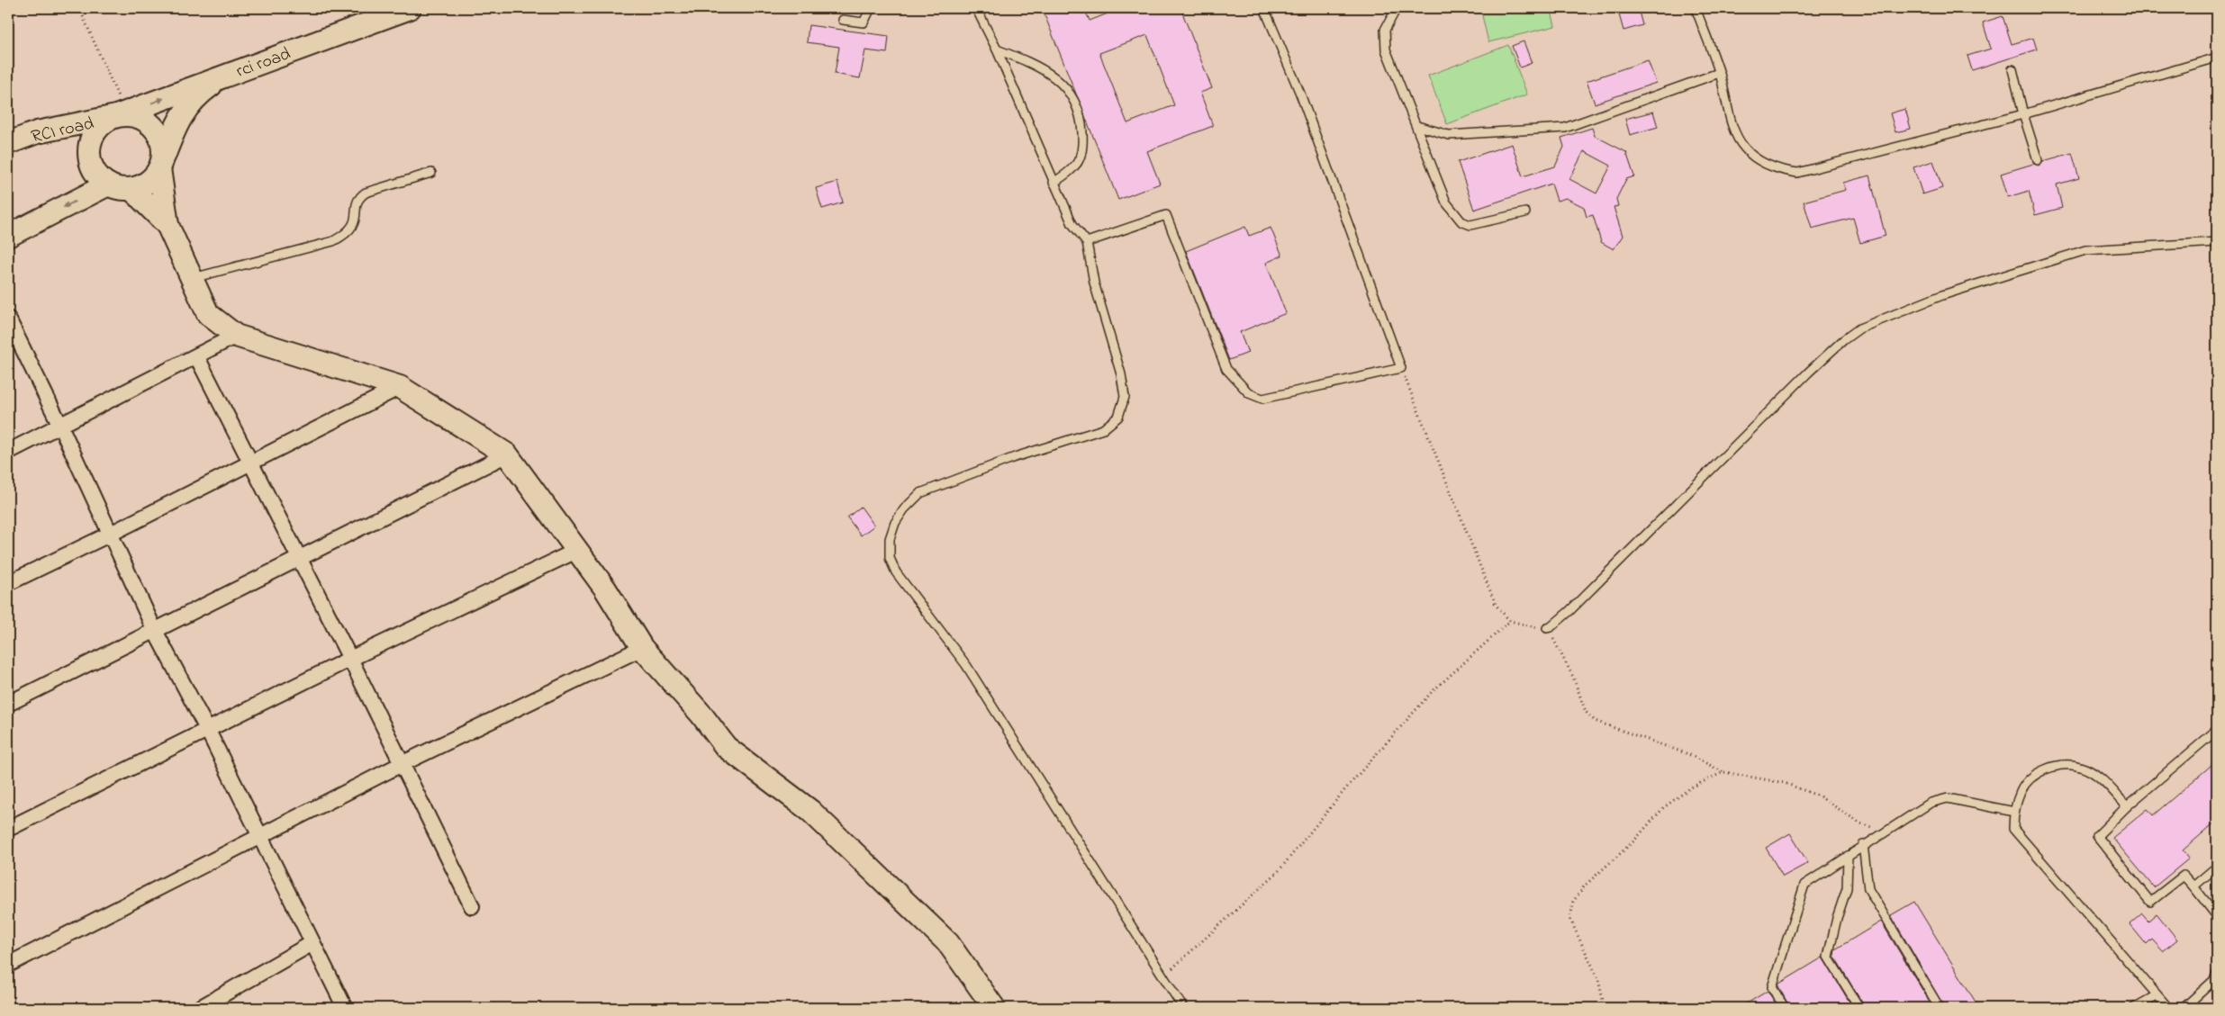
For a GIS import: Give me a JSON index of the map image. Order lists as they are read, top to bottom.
{
  "streets": {
    "main road": ["rci road", "RCI road"]
  },
  "crossings": [
    ["rci road", "RCI road"]
  ],
  "one_way": ["rci road"]
}
